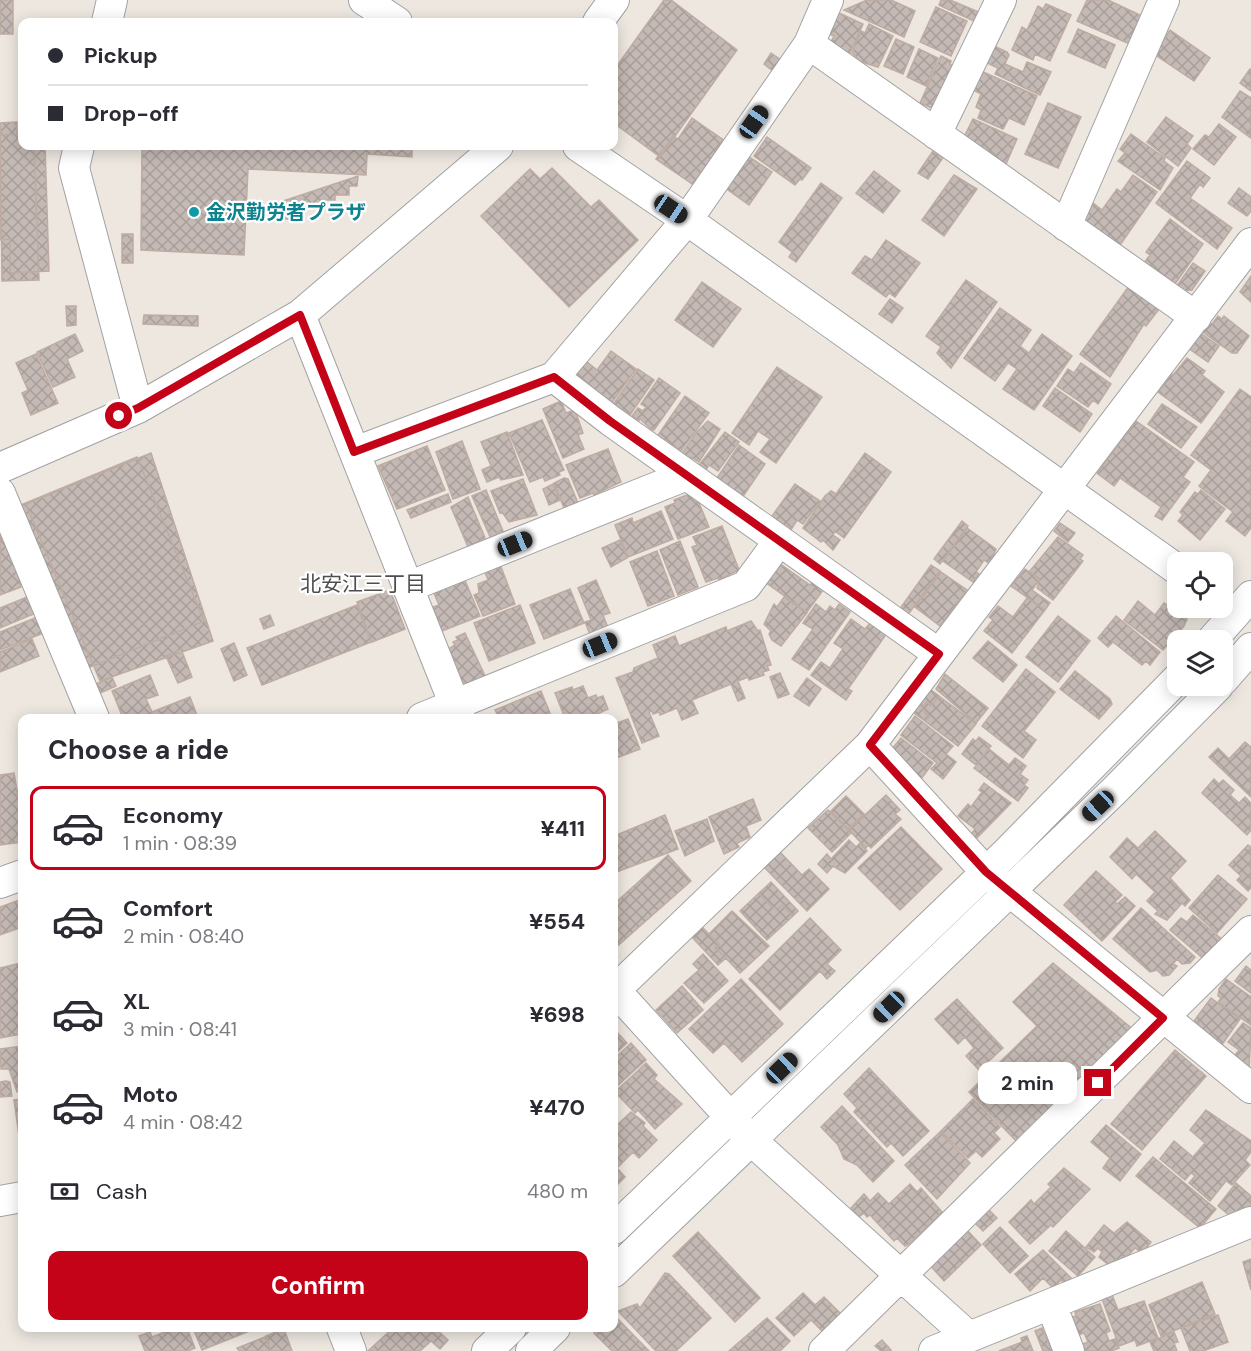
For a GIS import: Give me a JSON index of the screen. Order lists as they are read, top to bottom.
{
  "districts": ["北安江三丁目"],
  "places": ["金沢勤労者プラザ"],
  "page": {
    "banner": ["Pickup", "Drop-off"],
    "heading": "Choose a ride",
    "list": [
      {
        "name": "Economy",
        "note": "1 min · 08:39",
        "value": "¥411"
      },
      {
        "name": "Comfort",
        "note": "2 min · 08:40",
        "value": "¥554"
      },
      {
        "name": "XL",
        "note": "3 min · 08:41",
        "value": "¥698"
      },
      {
        "name": "Moto",
        "note": "4 min · 08:42",
        "value": "¥470"
      }
    ],
    "bubble": "2 min",
    "pay": ["Cash", "480 m"],
    "buttons": "Confirm"
  }
}
